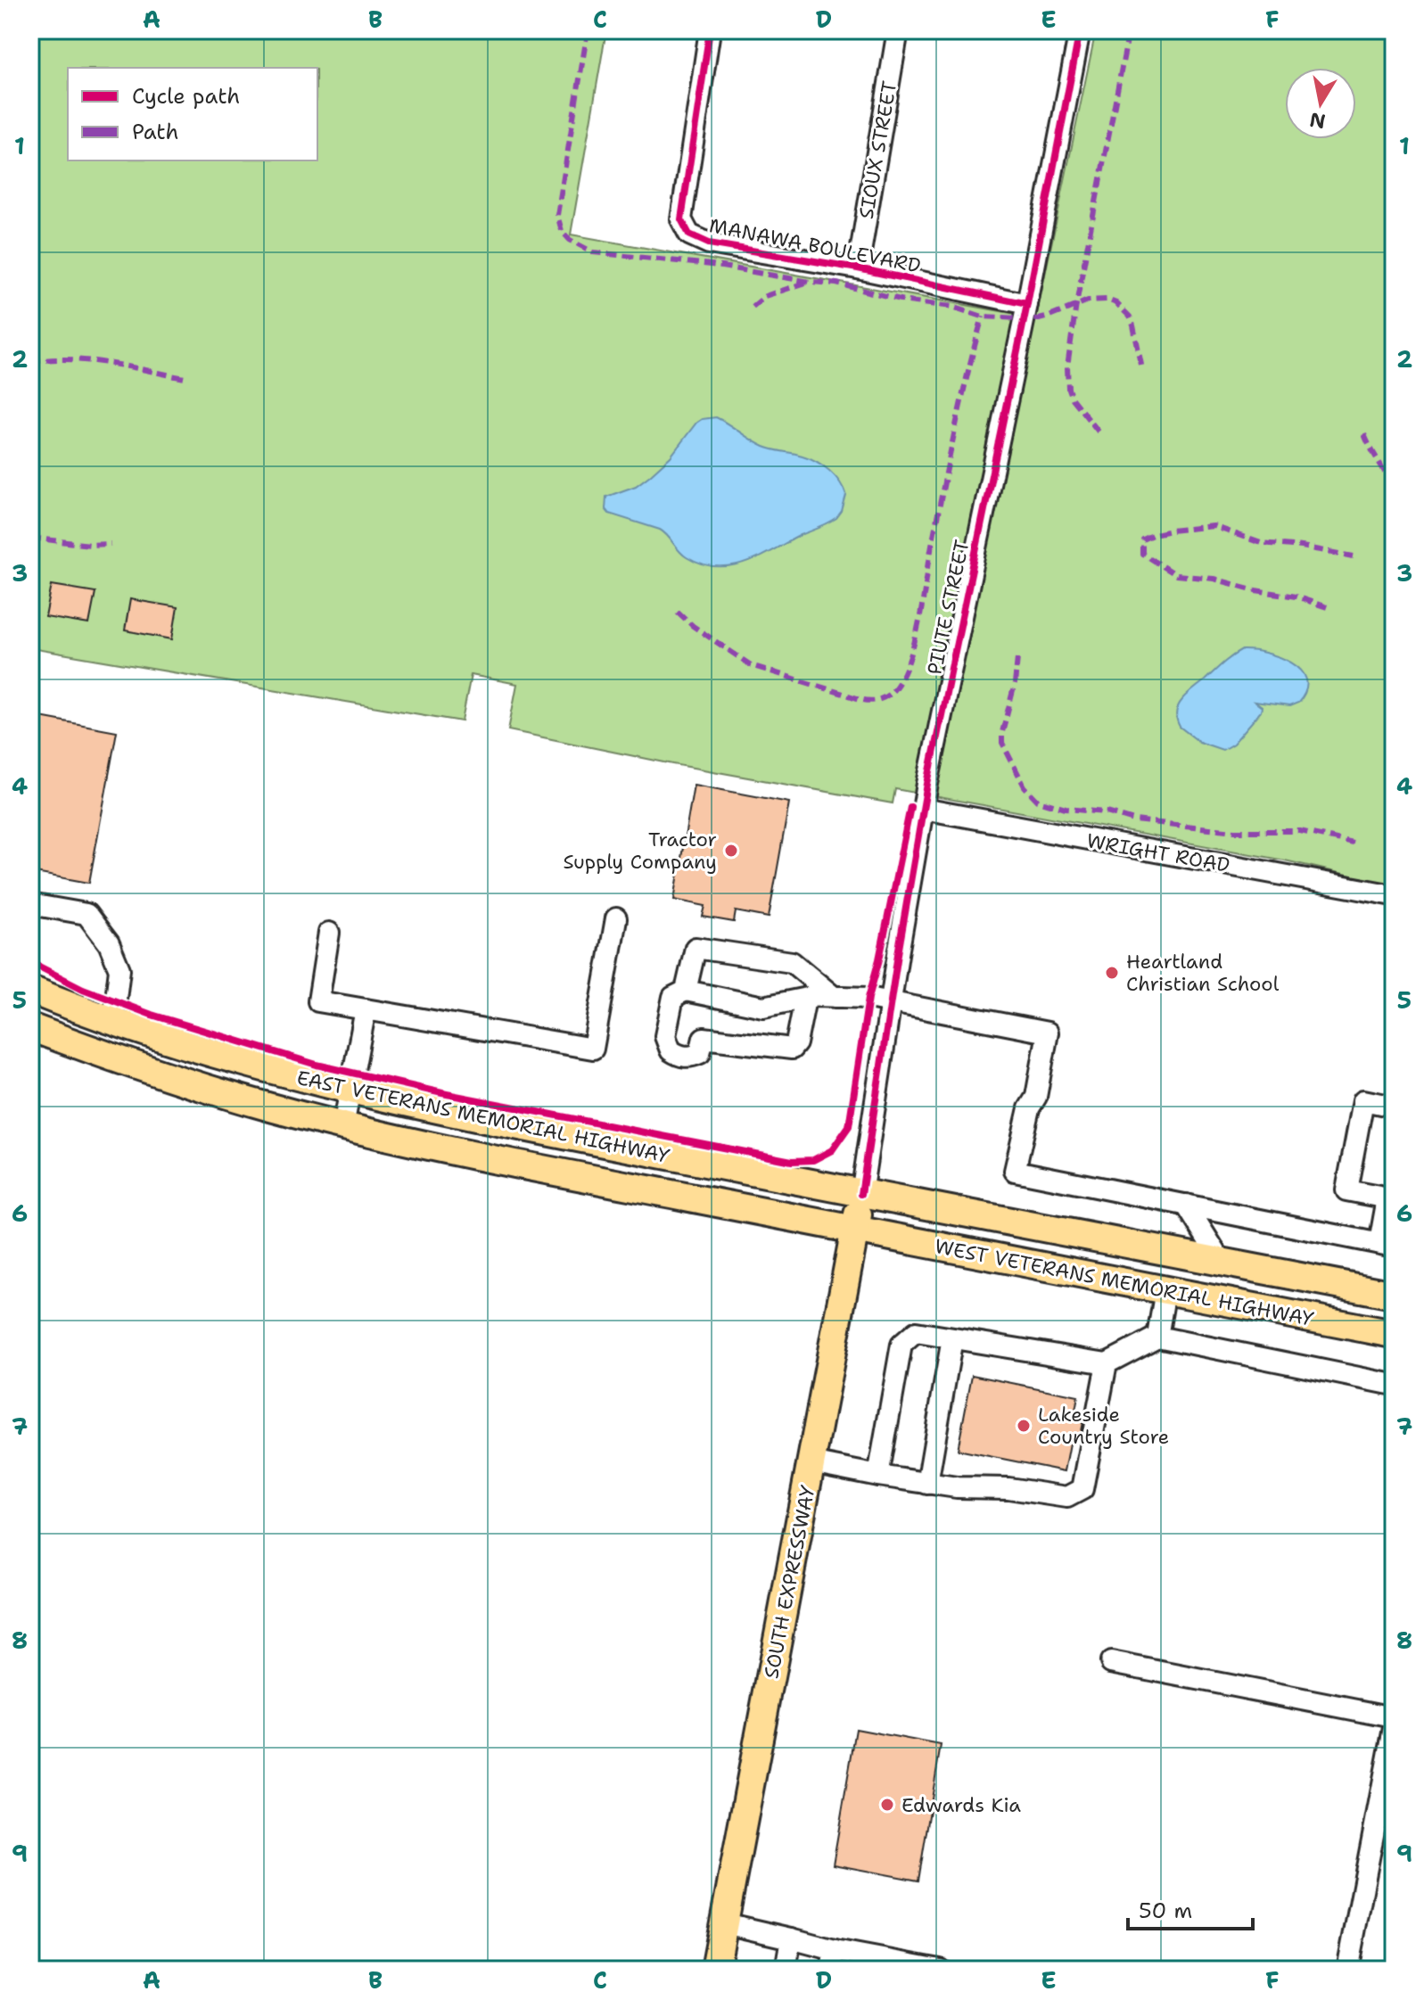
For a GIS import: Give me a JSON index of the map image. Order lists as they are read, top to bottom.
{
  "streets": {
    "main road": ["EAST VETERANS MEMORIAL HIGHWAY", "WEST VETERANS MEMORIAL HIGHWAY", "SOUTH EXPRESSWAY"],
    "street": [
      "SIOUX STREET",
      "MANAWA BOULEVARD",
      "PIUTE STREET",
      "WRIGHT ROAD"
    ]
  },
  "crossings": [
    ["SIOUX STREET", "MANAWA BOULEVARD"],
    ["MANAWA BOULEVARD", "PIUTE STREET"],
    ["PIUTE STREET", "WRIGHT ROAD"],
    ["PIUTE STREET", "EAST VETERANS MEMORIAL HIGHWAY"],
    ["PIUTE STREET", "WEST VETERANS MEMORIAL HIGHWAY"],
    ["PIUTE STREET", "SOUTH EXPRESSWAY"],
    ["EAST VETERANS MEMORIAL HIGHWAY", "WEST VETERANS MEMORIAL HIGHWAY"],
    ["EAST VETERANS MEMORIAL HIGHWAY", "SOUTH EXPRESSWAY"],
    ["WEST VETERANS MEMORIAL HIGHWAY", "SOUTH EXPRESSWAY"]
  ],
  "places": [
    "Tractor Supply Company",
    "Heartland Christian School",
    "Lakeside Country Store",
    "Edwards Kia"
  ],
  "legend": ["Cycle path", "Path"],
  "scale_bar": "50 m",
  "north": "bottom",
  "grid": {
    "columns": [
      "A",
      "B",
      "C",
      "D",
      "E",
      "F"
    ],
    "rows": [
      "1",
      "2",
      "3",
      "4",
      "5",
      "6",
      "7",
      "8",
      "9"
    ]
  }
}
